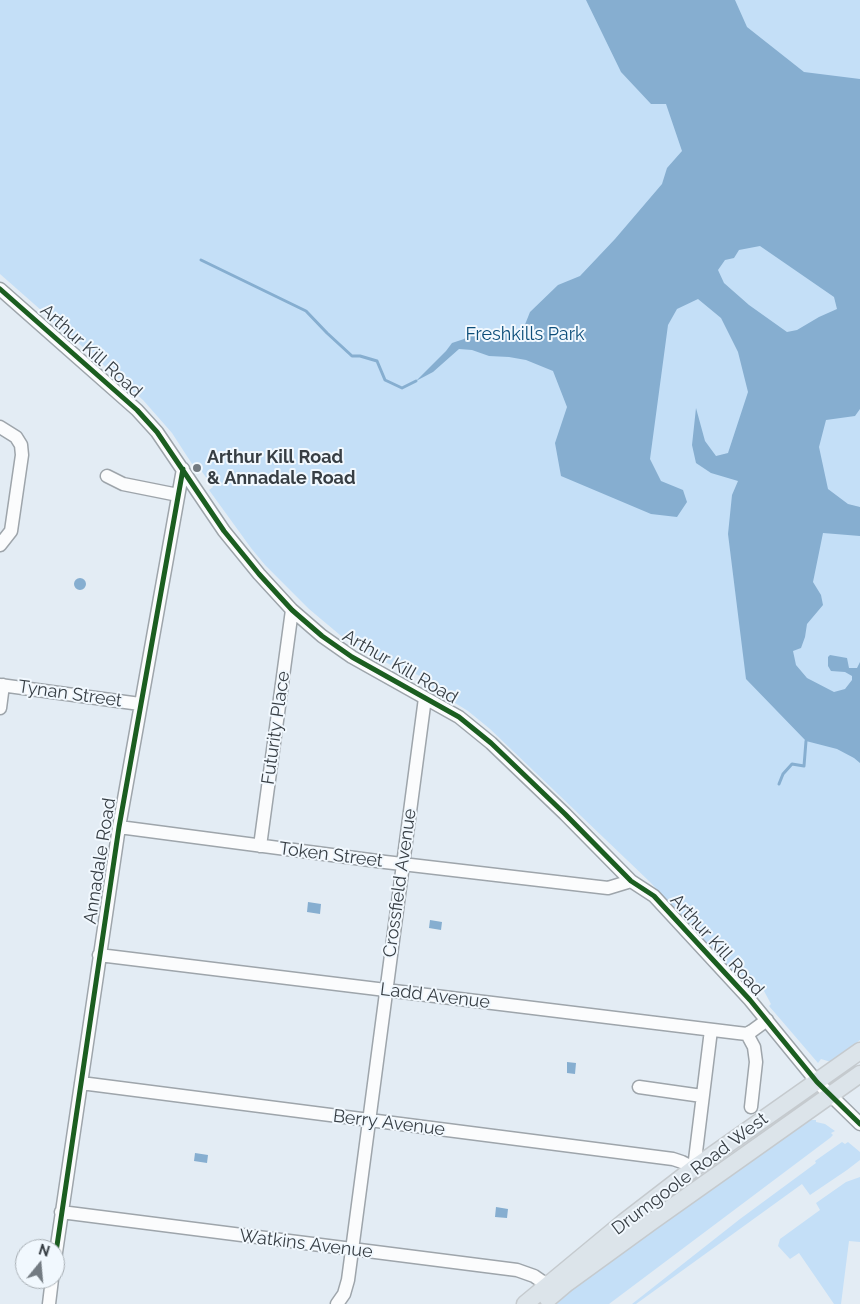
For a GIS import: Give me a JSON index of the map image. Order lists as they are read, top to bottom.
{
  "streets": {
    "main road": ["Drumgoole Road West"],
    "street": [
      "Arthur Kill Road",
      "Tynan Street",
      "Futurity Place",
      "Token Street",
      "Annadale Road",
      "Crossfield Avenue",
      "Ladd Avenue",
      "Berry Avenue",
      "Watkins Avenue"
    ]
  },
  "crossings": [
    ["Arthur Kill Road", "Futurity Place"],
    ["Arthur Kill Road", "Token Street"],
    ["Arthur Kill Road", "Annadale Road"],
    ["Arthur Kill Road", "Crossfield Avenue"],
    ["Arthur Kill Road", "Drumgoole Road West"],
    ["Tynan Street", "Annadale Road"],
    ["Futurity Place", "Token Street"],
    ["Token Street", "Annadale Road"],
    ["Token Street", "Crossfield Avenue"],
    ["Annadale Road", "Ladd Avenue"],
    ["Annadale Road", "Berry Avenue"],
    ["Annadale Road", "Watkins Avenue"],
    ["Crossfield Avenue", "Ladd Avenue"],
    ["Crossfield Avenue", "Berry Avenue"],
    ["Crossfield Avenue", "Watkins Avenue"],
    ["Berry Avenue", "Drumgoole Road West"],
    ["Drumgoole Road West", "Watkins Avenue"]
  ],
  "parks": ["Freshkills Park"],
  "places": ["Arthur Kill Road & Annadale Road"],
  "north": "top"
}
